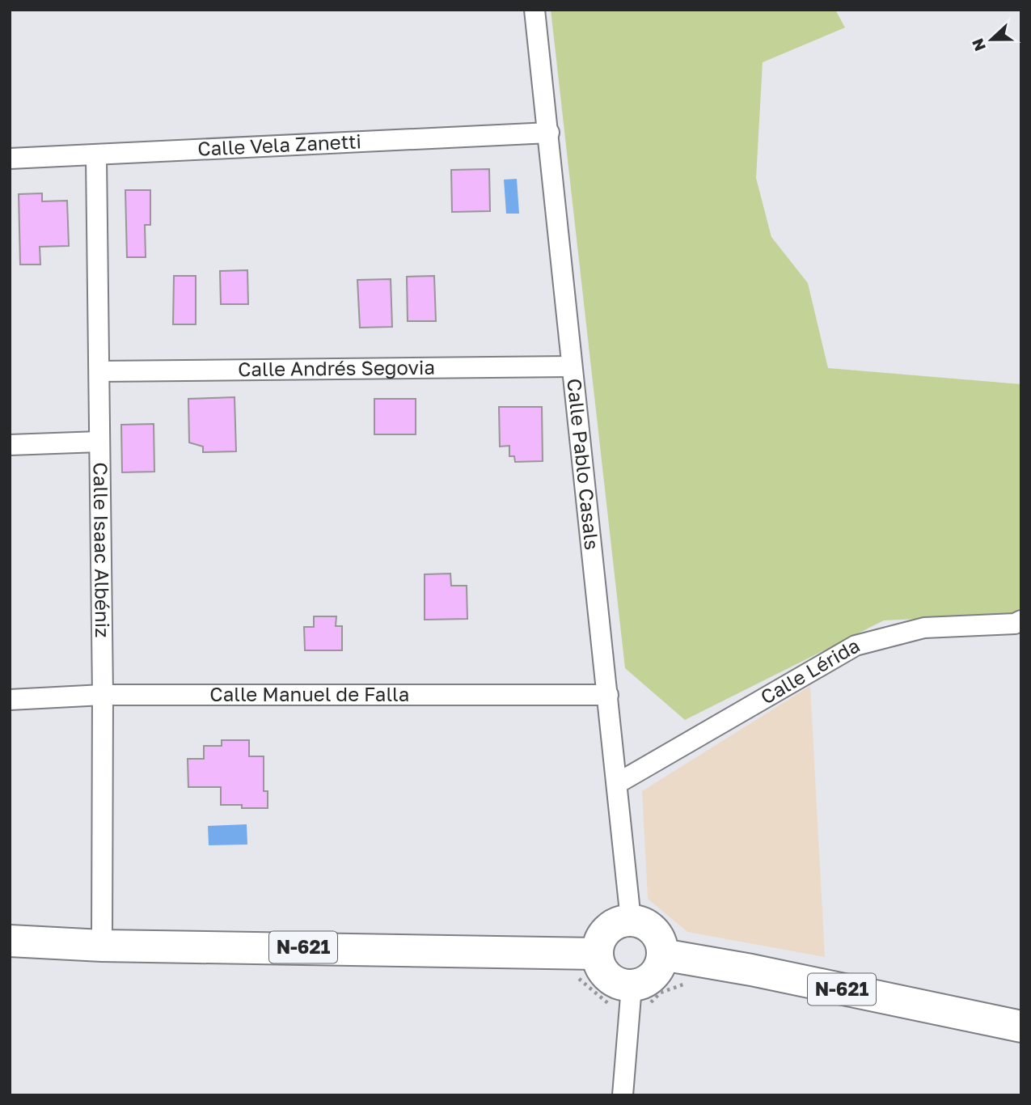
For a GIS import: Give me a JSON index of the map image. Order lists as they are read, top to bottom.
{
  "streets": {
    "highway": ["N-621"],
    "street": [
      "Calle Vela Zanetti",
      "Calle Andrés Segovia",
      "Calle Pablo Casals",
      "Calle Isaac Albéniz",
      "Calle Lérida",
      "Calle Manuel de Falla"
    ]
  },
  "crossings": [
    ["Calle Vela Zanetti", "Calle Pablo Casals"],
    ["Calle Vela Zanetti", "Calle Isaac Albéniz"],
    ["Calle Andrés Segovia", "Calle Pablo Casals"],
    ["Calle Andrés Segovia", "Calle Isaac Albéniz"],
    ["Calle Pablo Casals", "Calle Lérida"],
    ["Calle Pablo Casals", "Calle Manuel de Falla"],
    ["Calle Pablo Casals", "N-621"],
    ["Calle Isaac Albéniz", "Calle Manuel de Falla"],
    ["Calle Isaac Albéniz", "N-621"]
  ],
  "north": "left"
}
